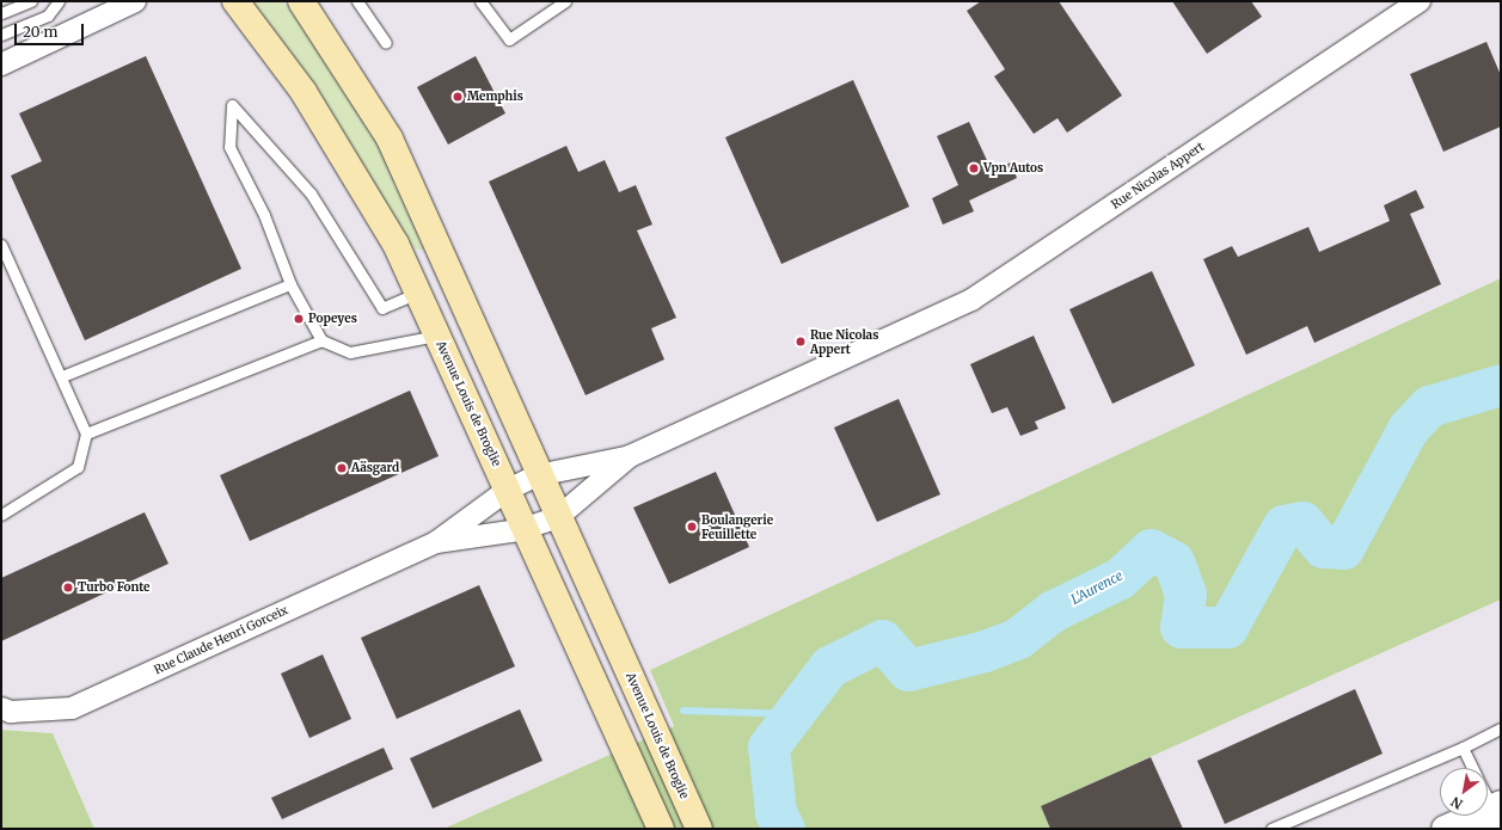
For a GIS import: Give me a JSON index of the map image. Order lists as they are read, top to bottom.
{
  "streets": {
    "main road": ["Avenue Louis de Broglie"],
    "street": ["Rue Nicolas Appert", "Rue Claude Henri Gorceix"]
  },
  "crossings": [
    ["Rue Nicolas Appert", "Avenue Louis de Broglie"],
    ["Rue Nicolas Appert", "Rue Claude Henri Gorceix"]
  ],
  "water": ["L'Aurence"],
  "places": [
    "Memphis",
    "Vpn Autos",
    "Popeyes",
    "Rue Nicolas Appert",
    "Aäsgard",
    "Boulangerie Feuillette",
    "Turbo Fonte"
  ],
  "scale_bar": "20 m",
  "north": "bottom left"
}
